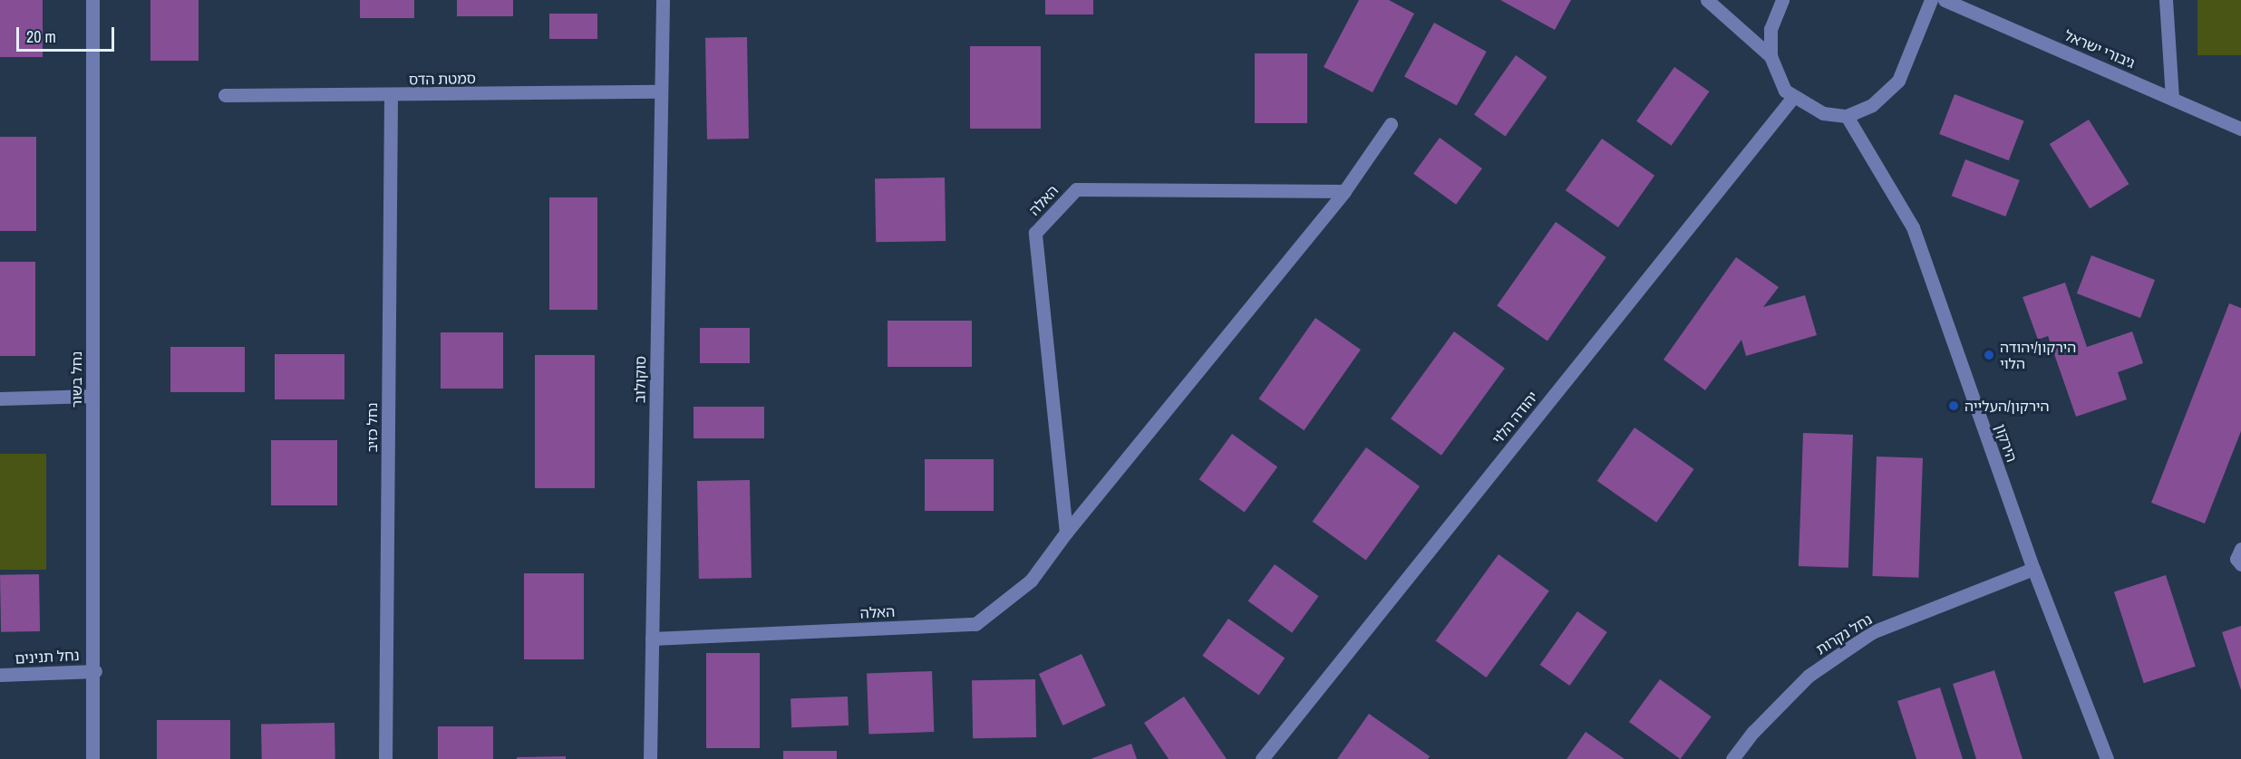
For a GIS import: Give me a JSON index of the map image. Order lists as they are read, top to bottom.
{
  "streets": {
    "street": [
      "גיבורי ישראל",
      "סמטת הדס",
      "האלה",
      "נחל בשור",
      "סוקולוב",
      "יהודה הלוי",
      "נחל כזיב",
      "הירקון",
      "נחל נקרות",
      "נחל תנינים"
    ]
  },
  "crossings": [
    ["סמטת הדס", "סוקולוב"],
    ["סמטת הדס", "נחל כזיב"],
    ["האלה", "סוקולוב"],
    ["נחל בשור", "נחל תנינים"],
    ["הירקון", "נחל נקרות"]
  ],
  "places": ["הירקון/יהודה הלוי", "הירקון/העלייה"],
  "scale_bar": "20 m"
}
